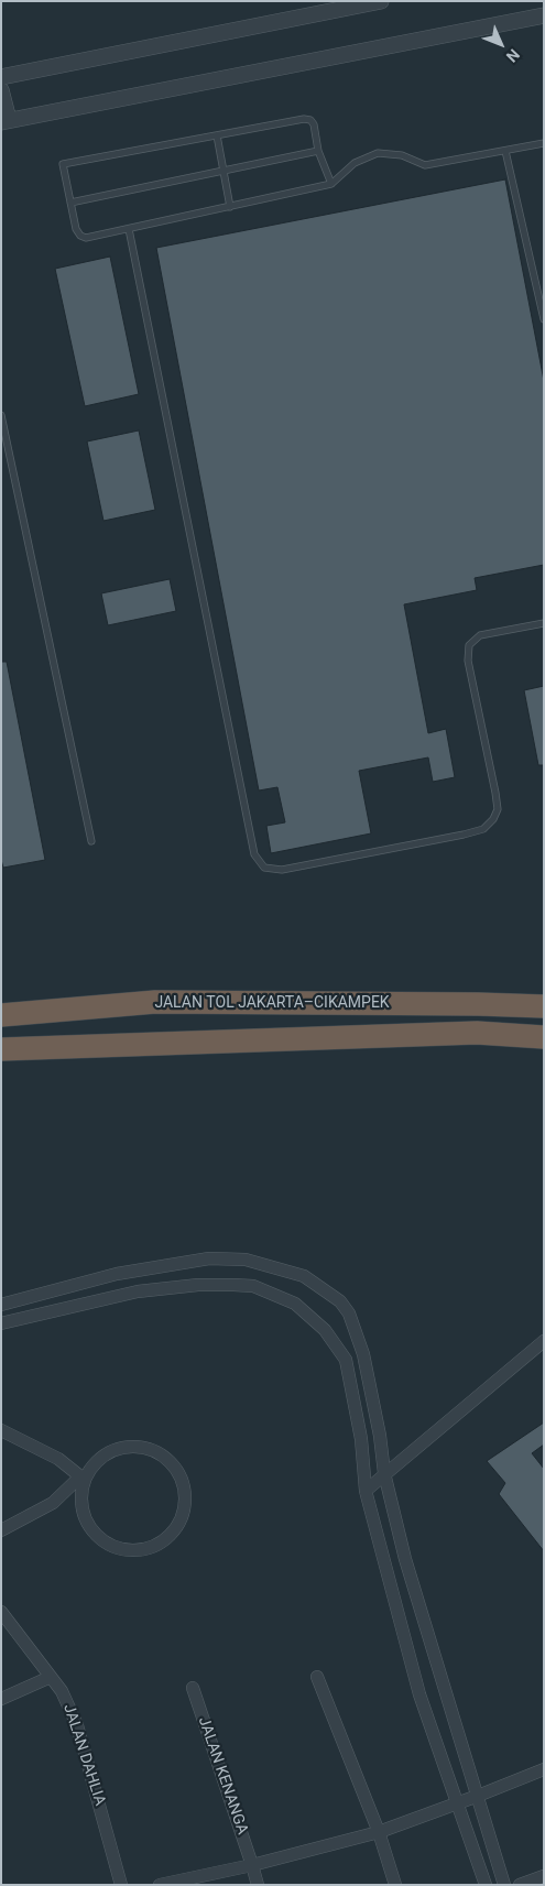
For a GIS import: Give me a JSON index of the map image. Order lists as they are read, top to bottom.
{
  "streets": {
    "highway": ["JALAN TOL JAKARTA–CIKAMPEK"],
    "street": ["JALAN DAHLIA", "JALAN KENANGA"]
  },
  "north": "bottom right"
}
